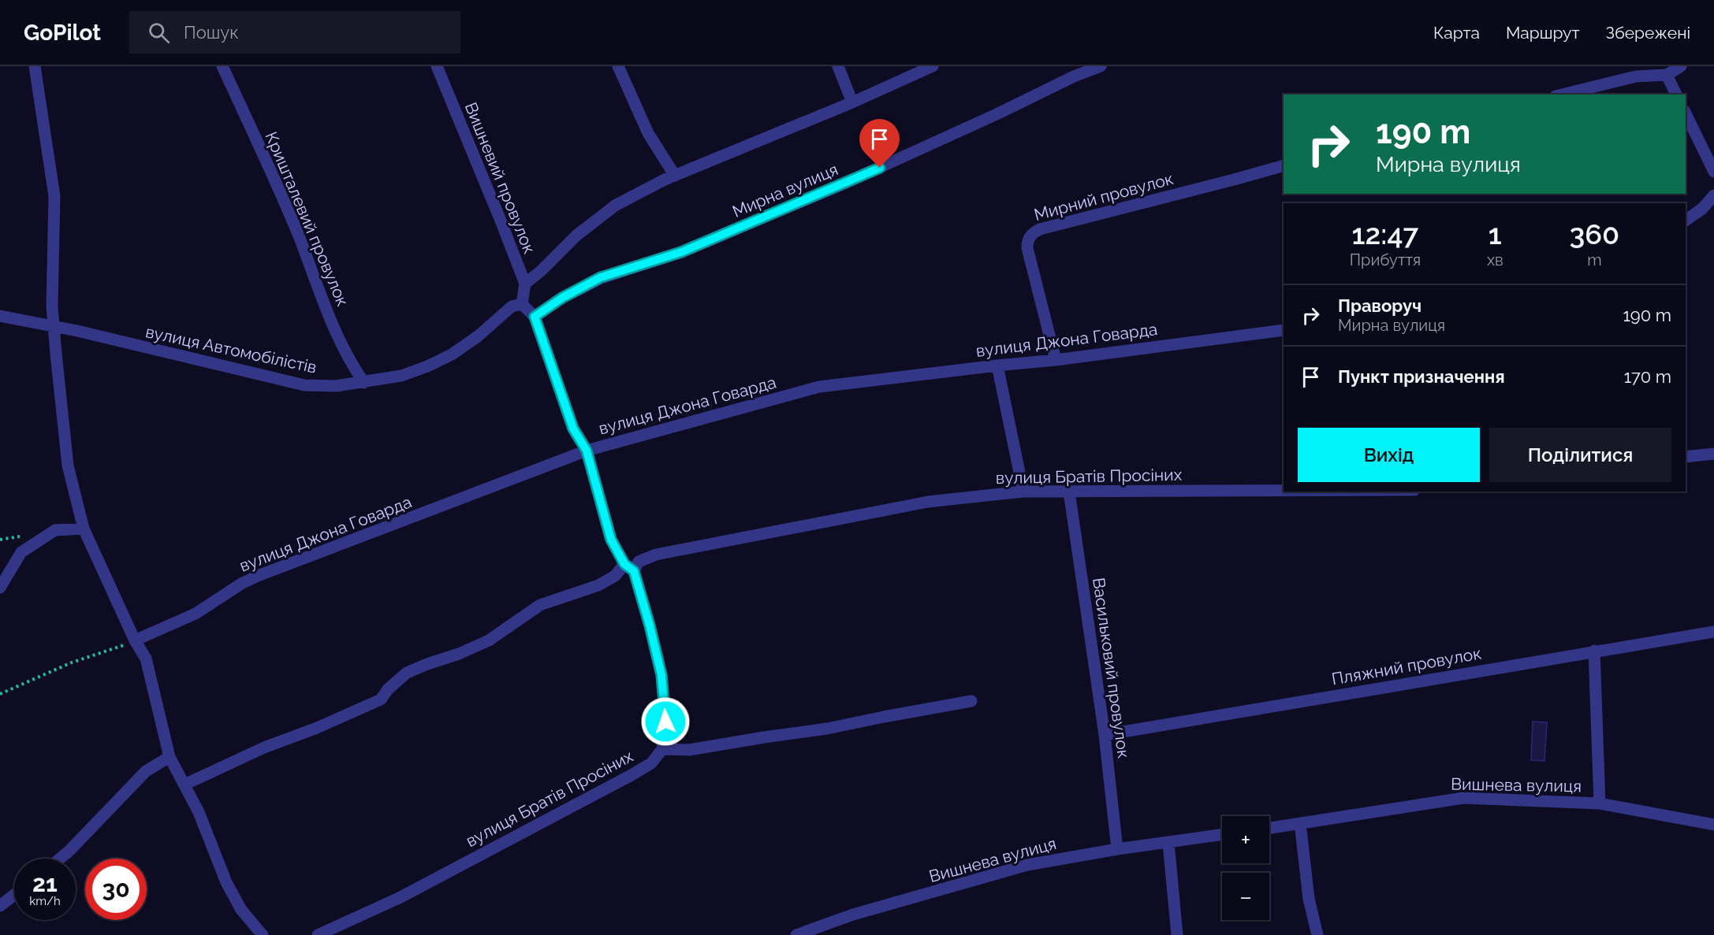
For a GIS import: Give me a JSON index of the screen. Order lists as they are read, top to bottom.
{
  "streets": {
    "street": [
      "Вишневий провулок",
      "Мирна вулиця",
      "Мирний провулок",
      "Кришталевий провулок",
      "вулиця Джона Говарда",
      "вулиця Автомобілістів",
      "вулиця Братів Просіних",
      "Пляжний провулок",
      "Васильковий провулок",
      "Вишнева вулиця"
    ]
  },
  "crossings": [
    ["Вишневий провулок", "вулиця Автомобілістів"],
    ["Мирний провулок", "вулиця Джона Говарда"],
    ["Кришталевий провулок", "вулиця Автомобілістів"],
    ["вулиця Братів Просіних", "Васильковий провулок"],
    ["Пляжний провулок", "Васильковий провулок"],
    ["Васильковий провулок", "Вишнева вулиця"]
  ],
  "page": {
    "header": "GoPilot",
    "search": "Пошук",
    "nav": ["Карта", "Маршрут", "Збережені"],
    "turn": ["190 m", "Мирна вулиця"],
    "eta": [
      "12:47",
      "Прибуття",
      "1",
      "хв",
      "360",
      "m"
    ],
    "list": [
      {
        "name": "Праворуч",
        "note": "Мирна вулиця",
        "value": "190 m"
      },
      {
        "name": "Пункт призначення",
        "value": "170 m"
      }
    ],
    "buttons": ["Вихід", "Поділитися"],
    "map_buttons": ["+", "−"],
    "speed": "21 km/h",
    "limit": "30"
  }
}
